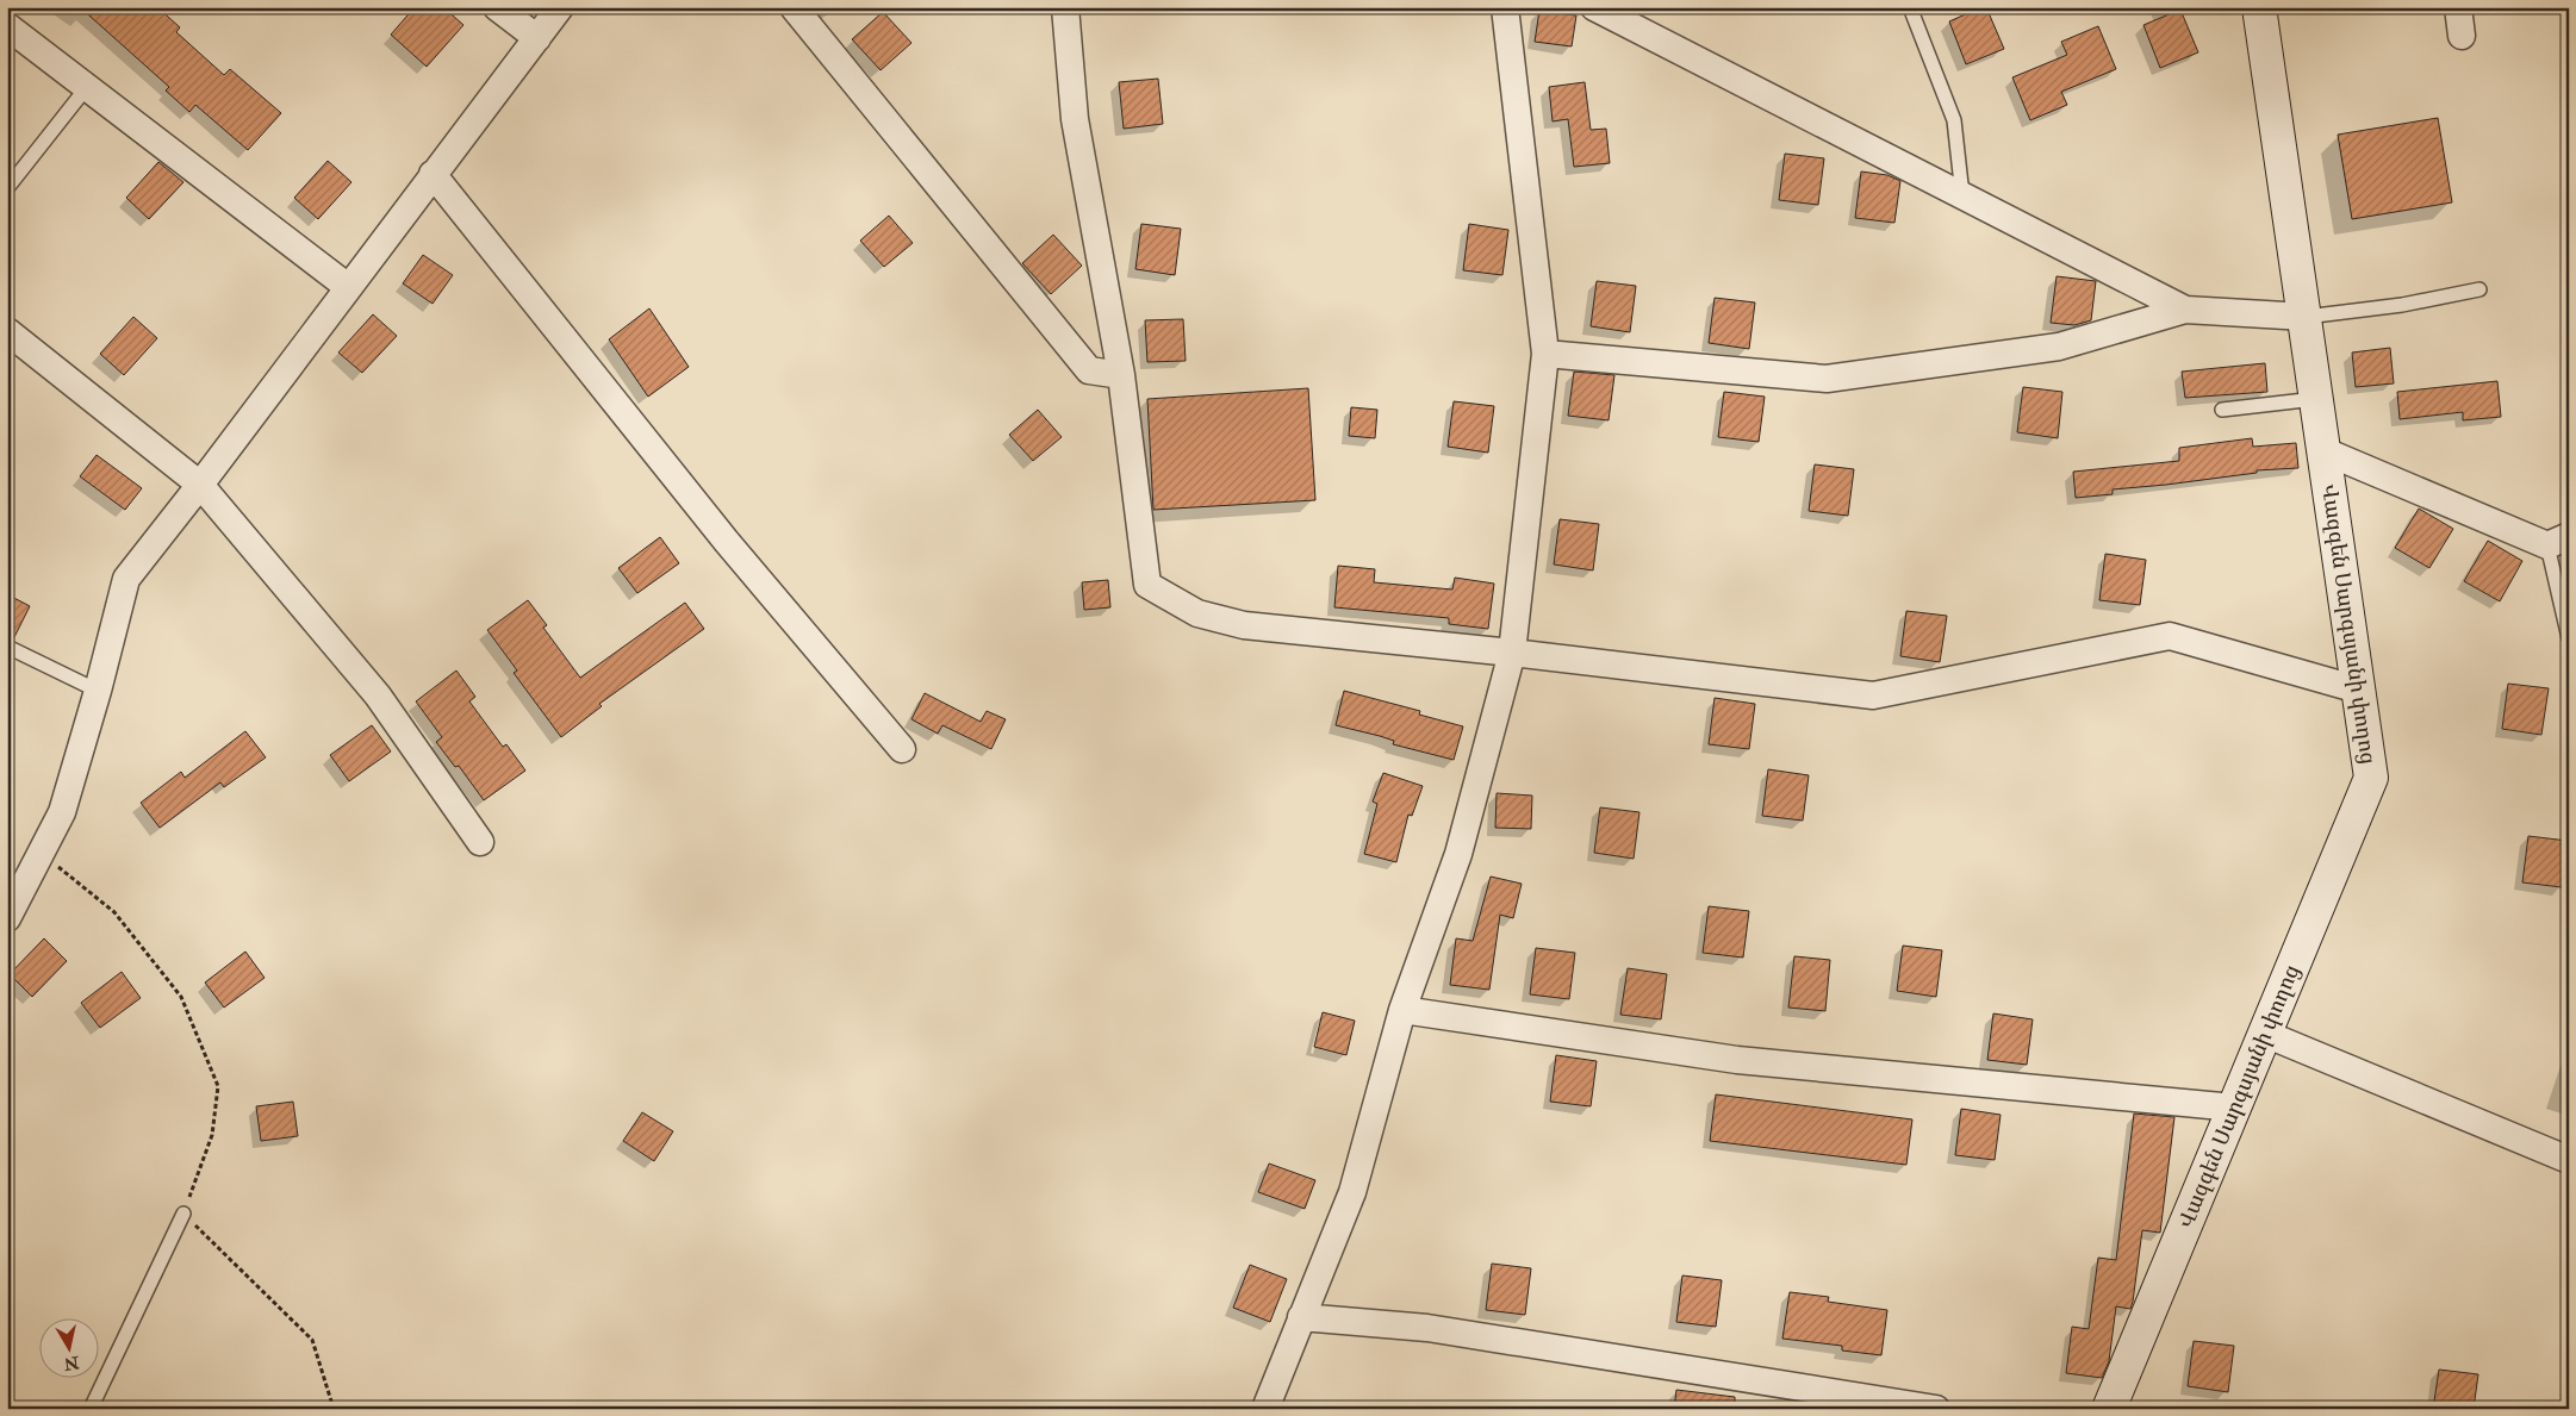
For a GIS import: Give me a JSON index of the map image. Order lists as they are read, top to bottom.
{
  "streets": {
    "street": ["Վազգեն Սարգսյանի փողոց"]
  },
  "north": "bottom"
}
